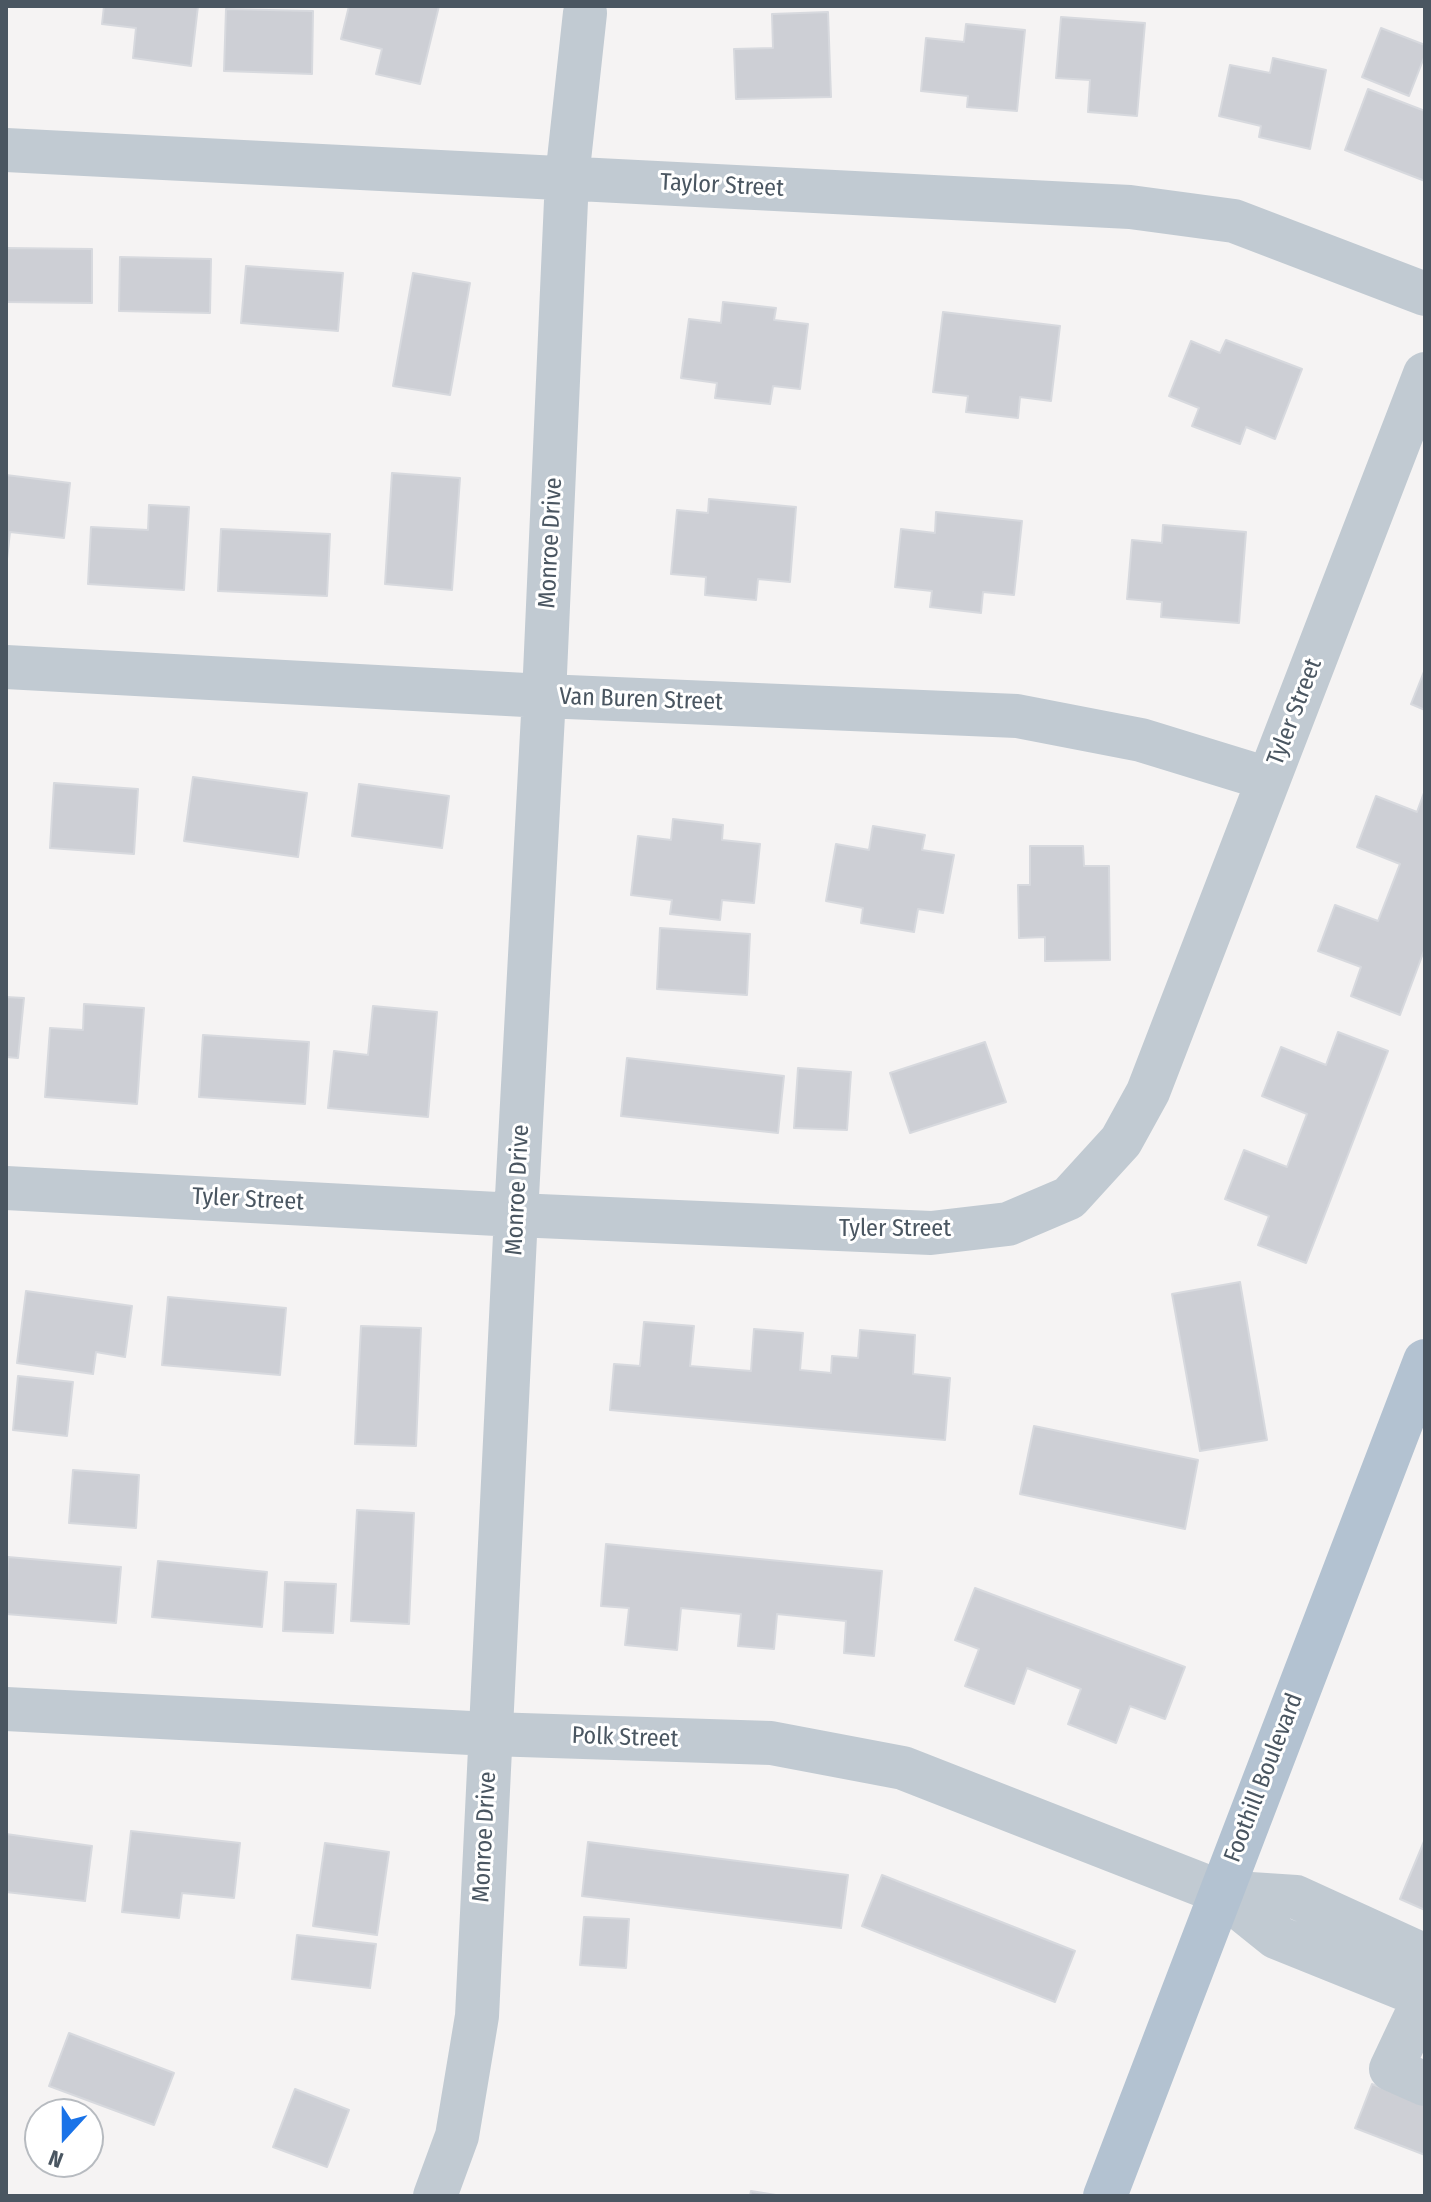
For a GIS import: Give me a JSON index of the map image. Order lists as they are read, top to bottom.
{
  "streets": {
    "main road": ["Foothill Boulevard"],
    "street": [
      "Taylor Street",
      "Monroe Drive",
      "Van Buren Street",
      "Tyler Street",
      "Polk Street"
    ]
  },
  "crossings": [
    ["Taylor Street", "Monroe Drive"],
    ["Monroe Drive", "Van Buren Street"],
    ["Monroe Drive", "Tyler Street"],
    ["Monroe Drive", "Polk Street"],
    ["Van Buren Street", "Tyler Street"],
    ["Polk Street", "Foothill Boulevard"]
  ],
  "north": "bottom"
}
